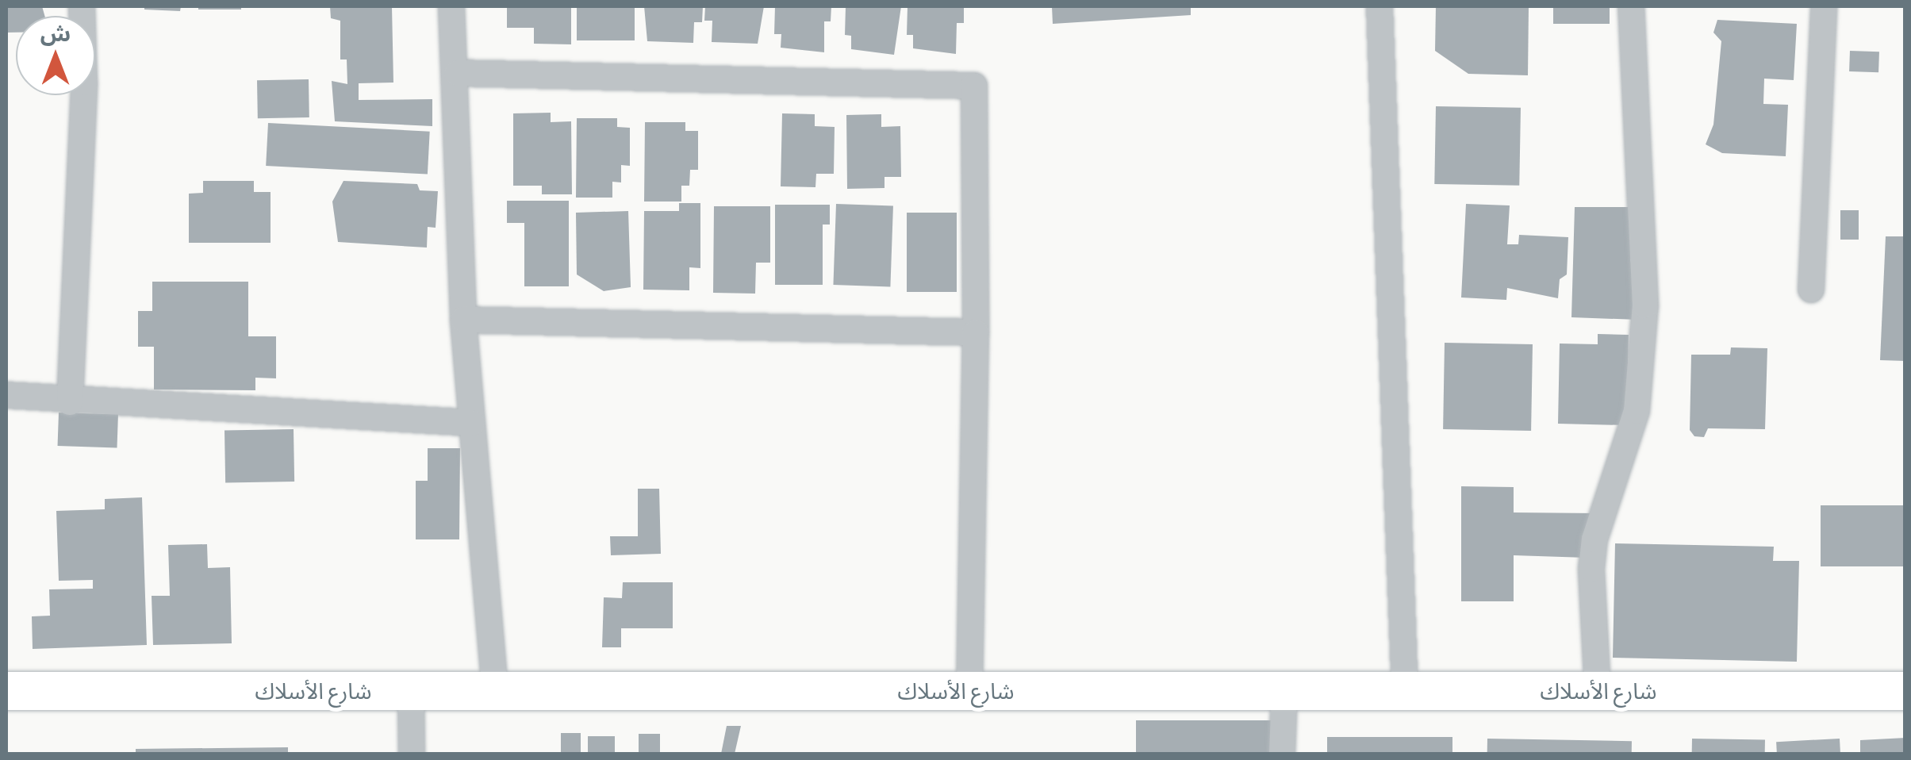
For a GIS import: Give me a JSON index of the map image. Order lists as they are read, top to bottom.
{
  "streets": {
    "street": ["شارع الأسلاك"]
  },
  "north": "top"
}
